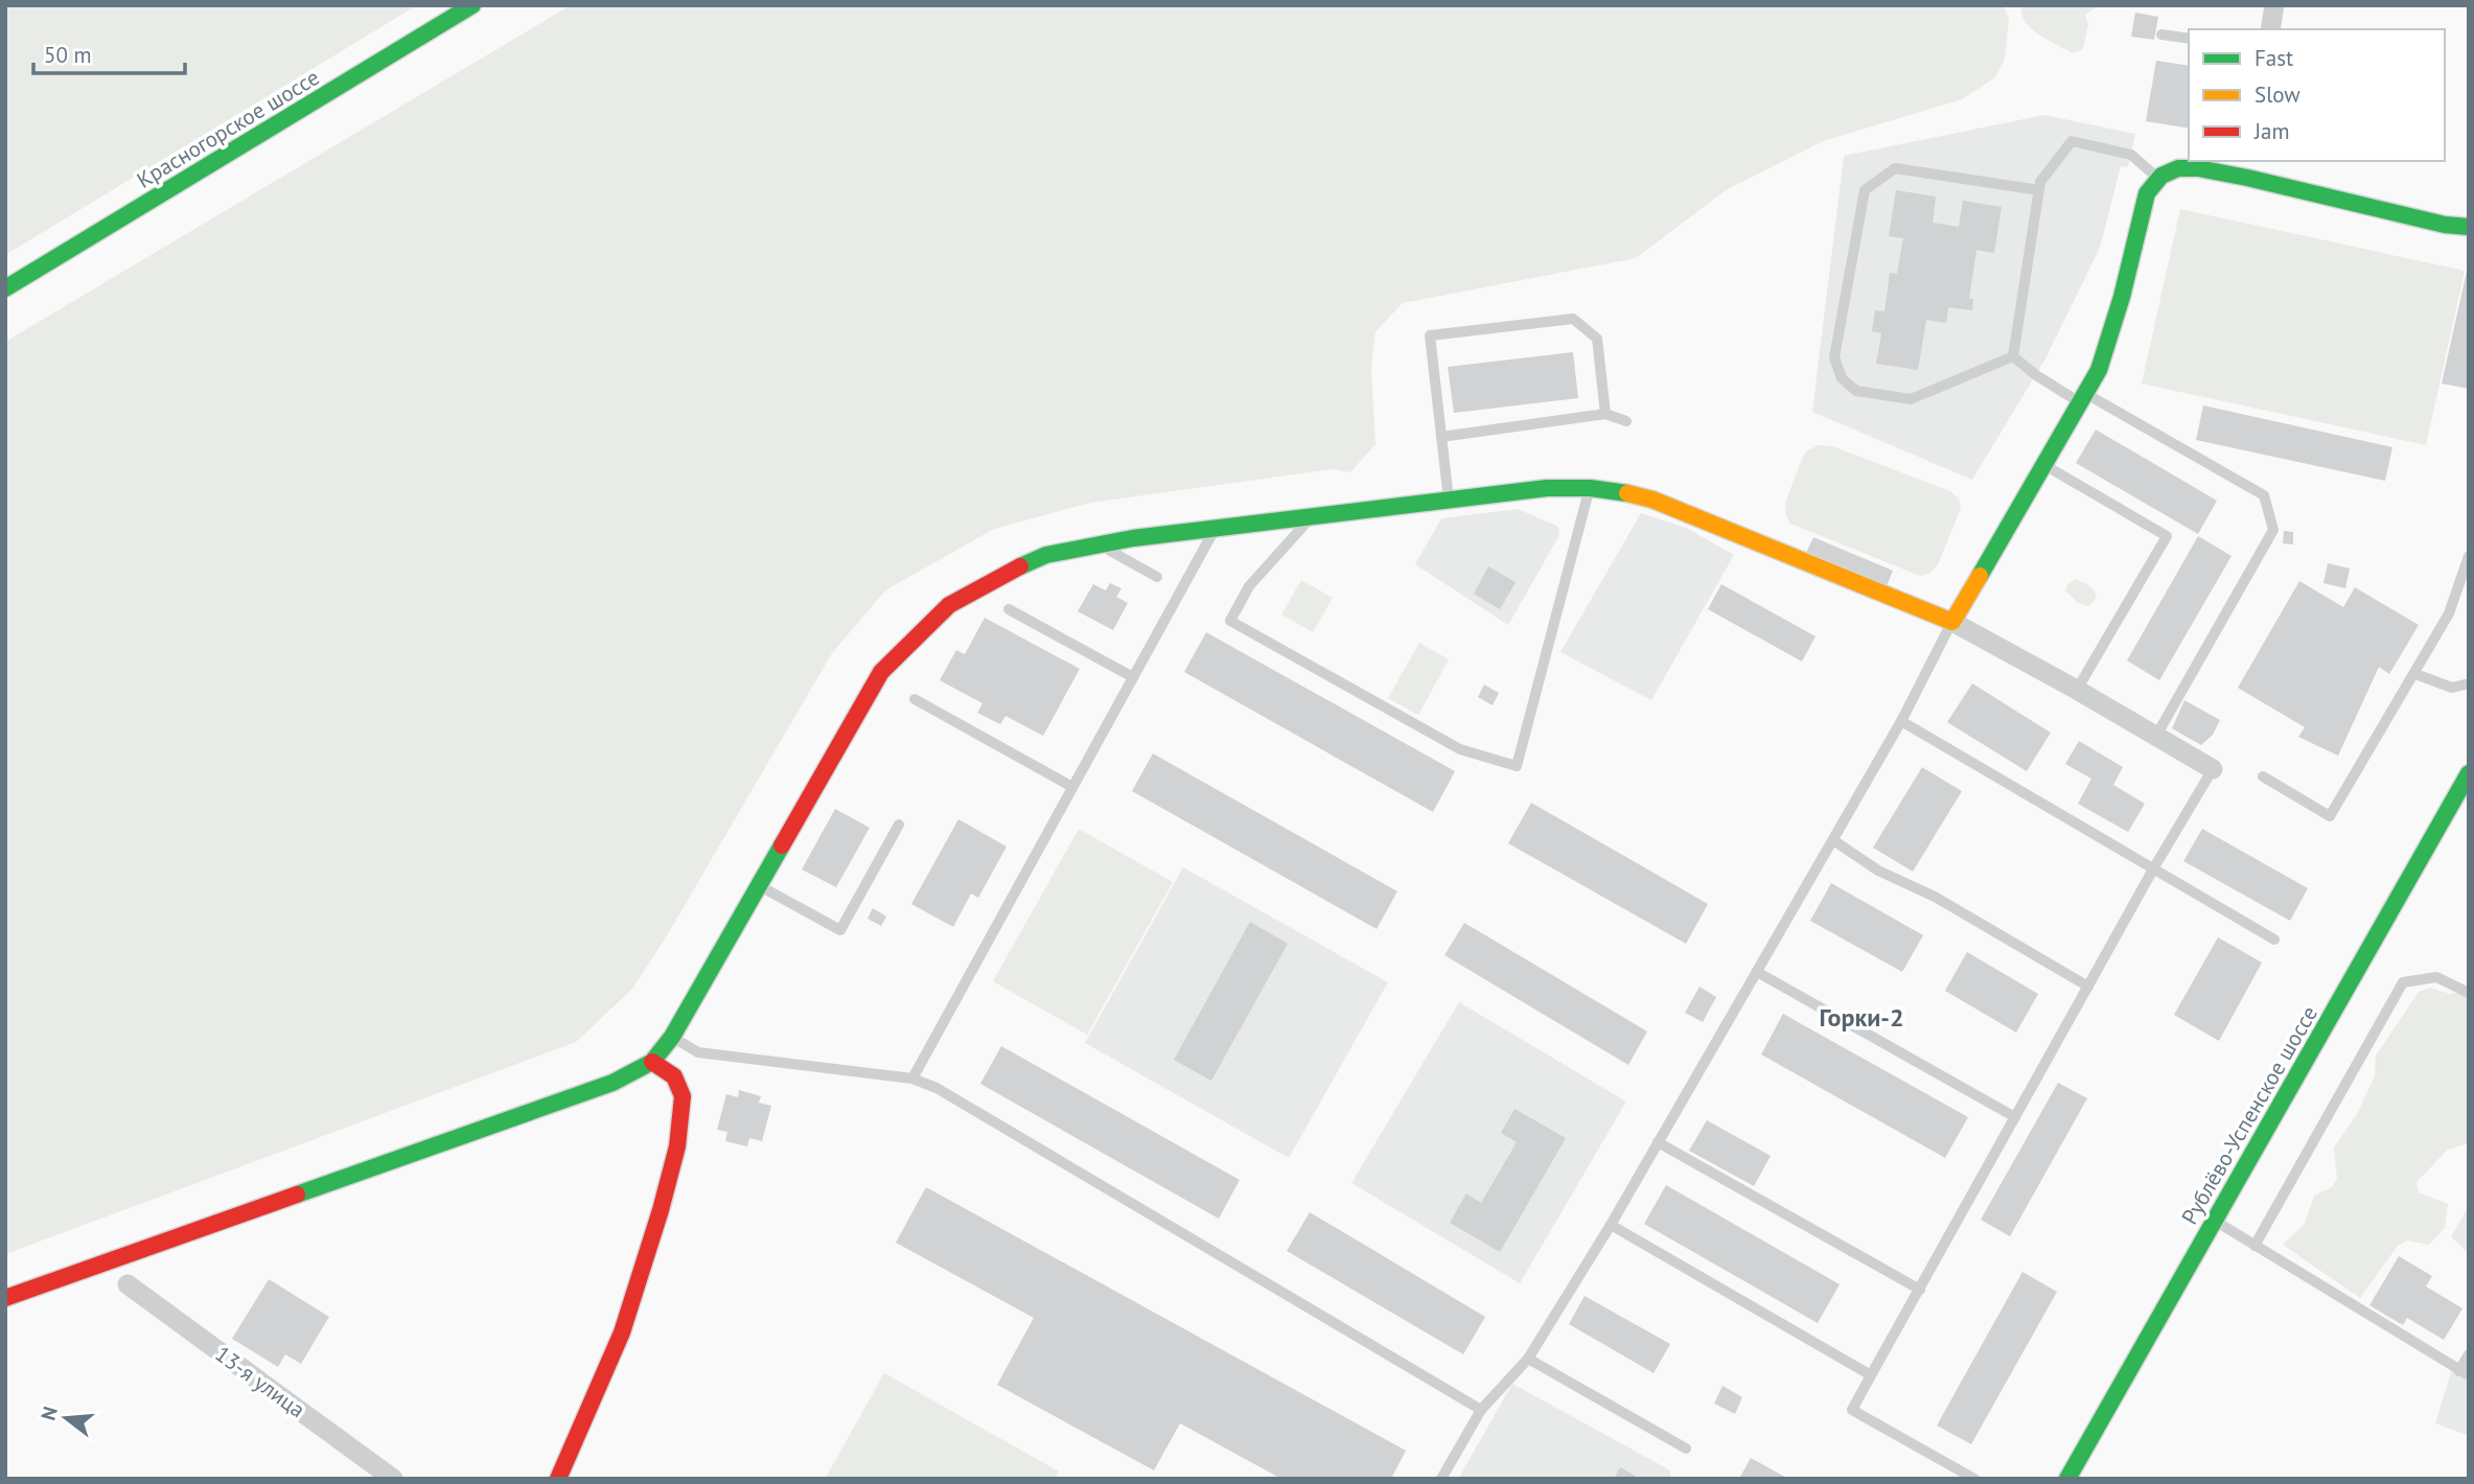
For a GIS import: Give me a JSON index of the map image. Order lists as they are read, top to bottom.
{
  "streets": {
    "street": ["Красногорское шоссе", "Рублёво-Успенское шоссе", "13-я улица"]
  },
  "districts": ["Горки-2"],
  "legend": ["Fast", "Slow", "Jam"],
  "scale_bar": "50 m",
  "north": "left"
}
